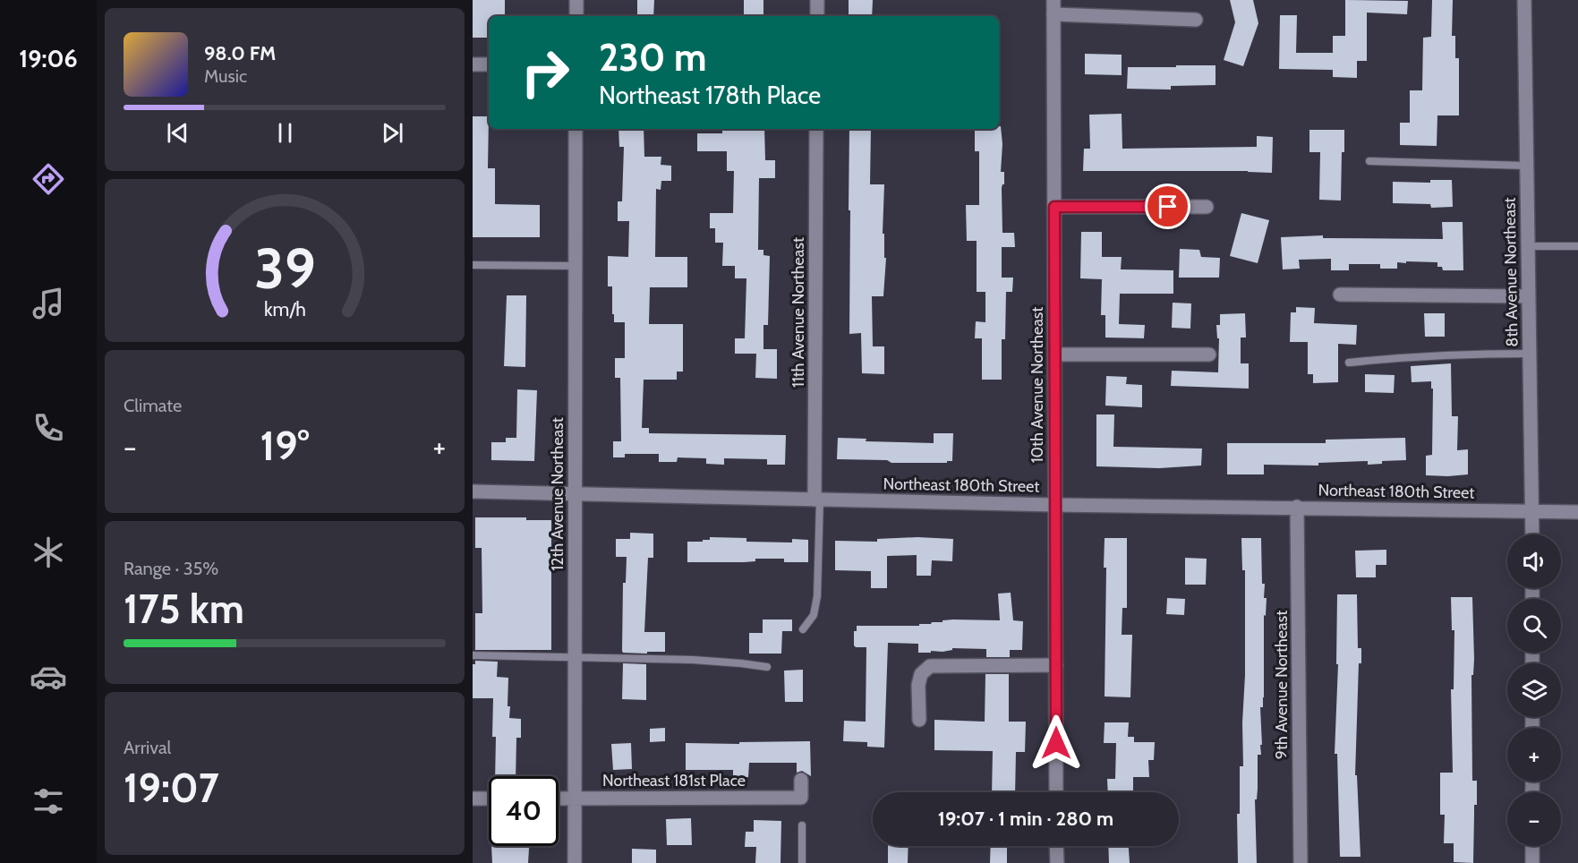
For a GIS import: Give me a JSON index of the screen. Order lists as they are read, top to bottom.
{
  "streets": {
    "street": [
      "8th Avenue Northeast",
      "11th Avenue Northeast",
      "10th Avenue Northeast",
      "Northeast 180th Street",
      "12th Avenue Northeast",
      "9th Avenue Northeast",
      "Northeast 181st Place"
    ]
  },
  "crossings": [
    ["8th Avenue Northeast", "Northeast 180th Street"],
    ["11th Avenue Northeast", "Northeast 180th Street"],
    ["10th Avenue Northeast", "Northeast 180th Street"],
    ["Northeast 180th Street", "12th Avenue Northeast"],
    ["Northeast 180th Street", "9th Avenue Northeast"],
    ["12th Avenue Northeast", "Northeast 181st Place"]
  ],
  "page": {
    "tabs": "19:06",
    "turn": ["230 m", "Northeast 178th Place"],
    "song": ["98.0 FM", "Music"],
    "tile": [
      "Climate",
      ["Range · 35%", "175 km"],
      ["Arrival", "19:07"]
    ],
    "heat": ["−", "19°", "+"],
    "map_buttons": ["+", "−"],
    "limit": "40",
    "trip": "19:07 · 1 min · 280 m",
    "gauge": ["39", "km/h"]
  }
}
